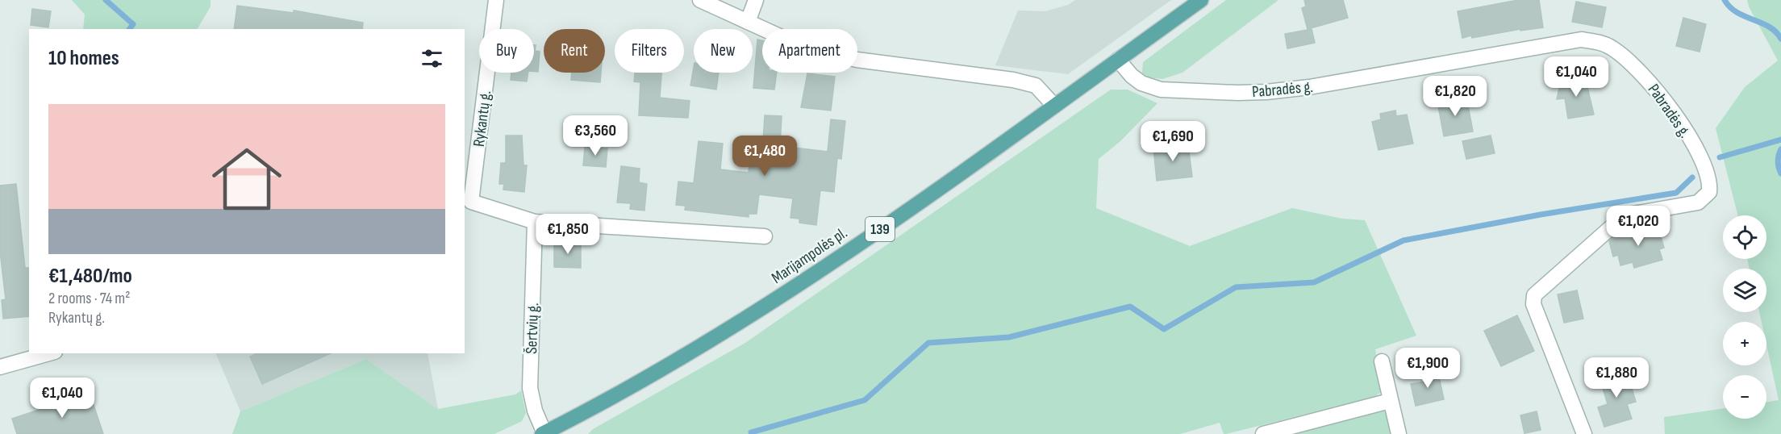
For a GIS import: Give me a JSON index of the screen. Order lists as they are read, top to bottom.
{
  "streets": {
    "main road": ["139", "Marijampolės pl."],
    "street": ["Pabradės g.", "Rykantų g.", "Šertvių g."]
  },
  "crossings": [
    ["Pabradės g.", "Marijampolės pl."],
    ["Rykantų g.", "Šertvių g."],
    ["Marijampolės pl.", "Šertvių g."]
  ],
  "page": {
    "chip": [
      "Buy",
      "Rent",
      "Filters",
      "New",
      "Apartment"
    ],
    "heading": "10 homes",
    "price": [
      "€1,040",
      "€1,820",
      "€3,560",
      "€1,690",
      "€1,480",
      "€1,020",
      "€1,850",
      "€1,900",
      "€1,880",
      "€1,040"
    ],
    "list": [
      {
        "name": "€1,480/mo",
        "note": "2 rooms · 74 m² · Rykantų g."
      }
    ],
    "map_buttons": ["+", "−"]
  }
}
